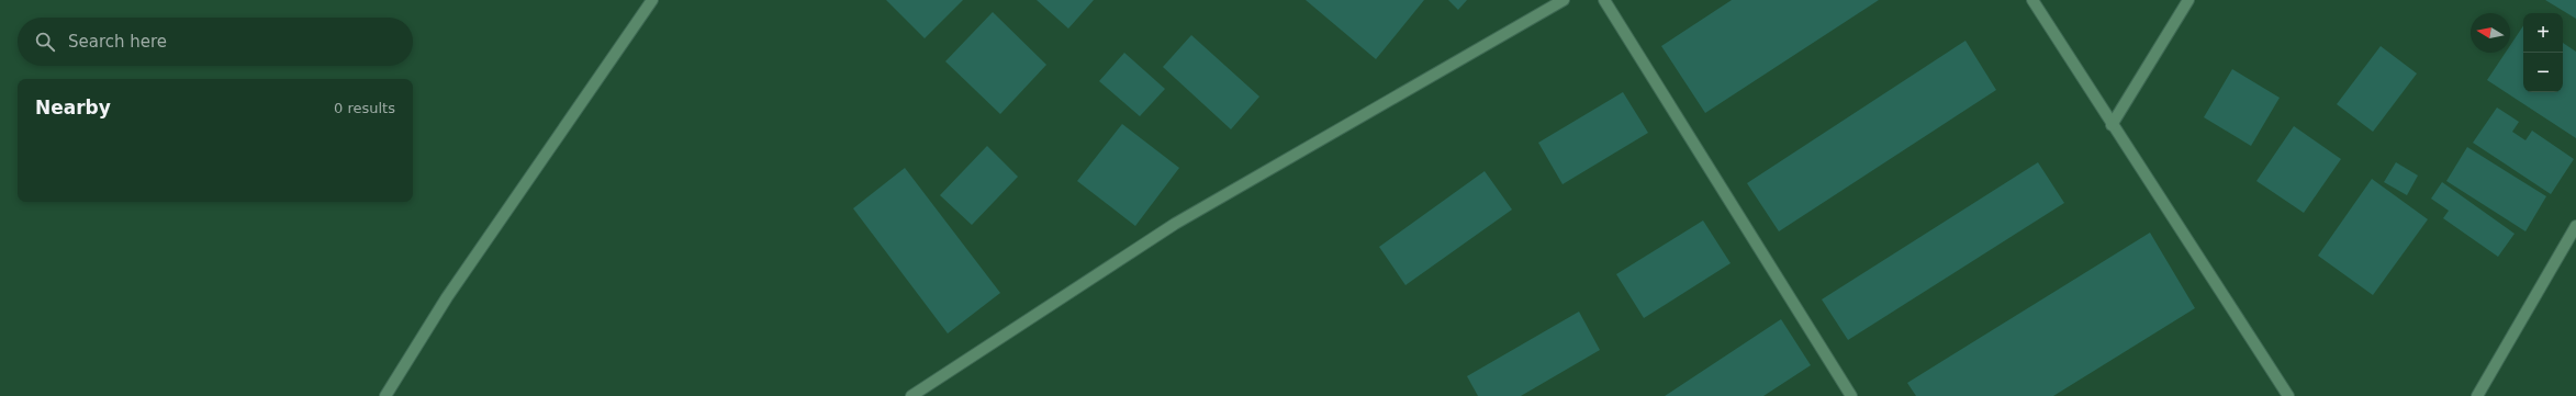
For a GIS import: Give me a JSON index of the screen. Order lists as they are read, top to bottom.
{
  "north": "left",
  "page": {
    "map_buttons": ["+", "−"],
    "search": "Search here",
    "heading": ["Nearby", "0 results"]
  }
}
